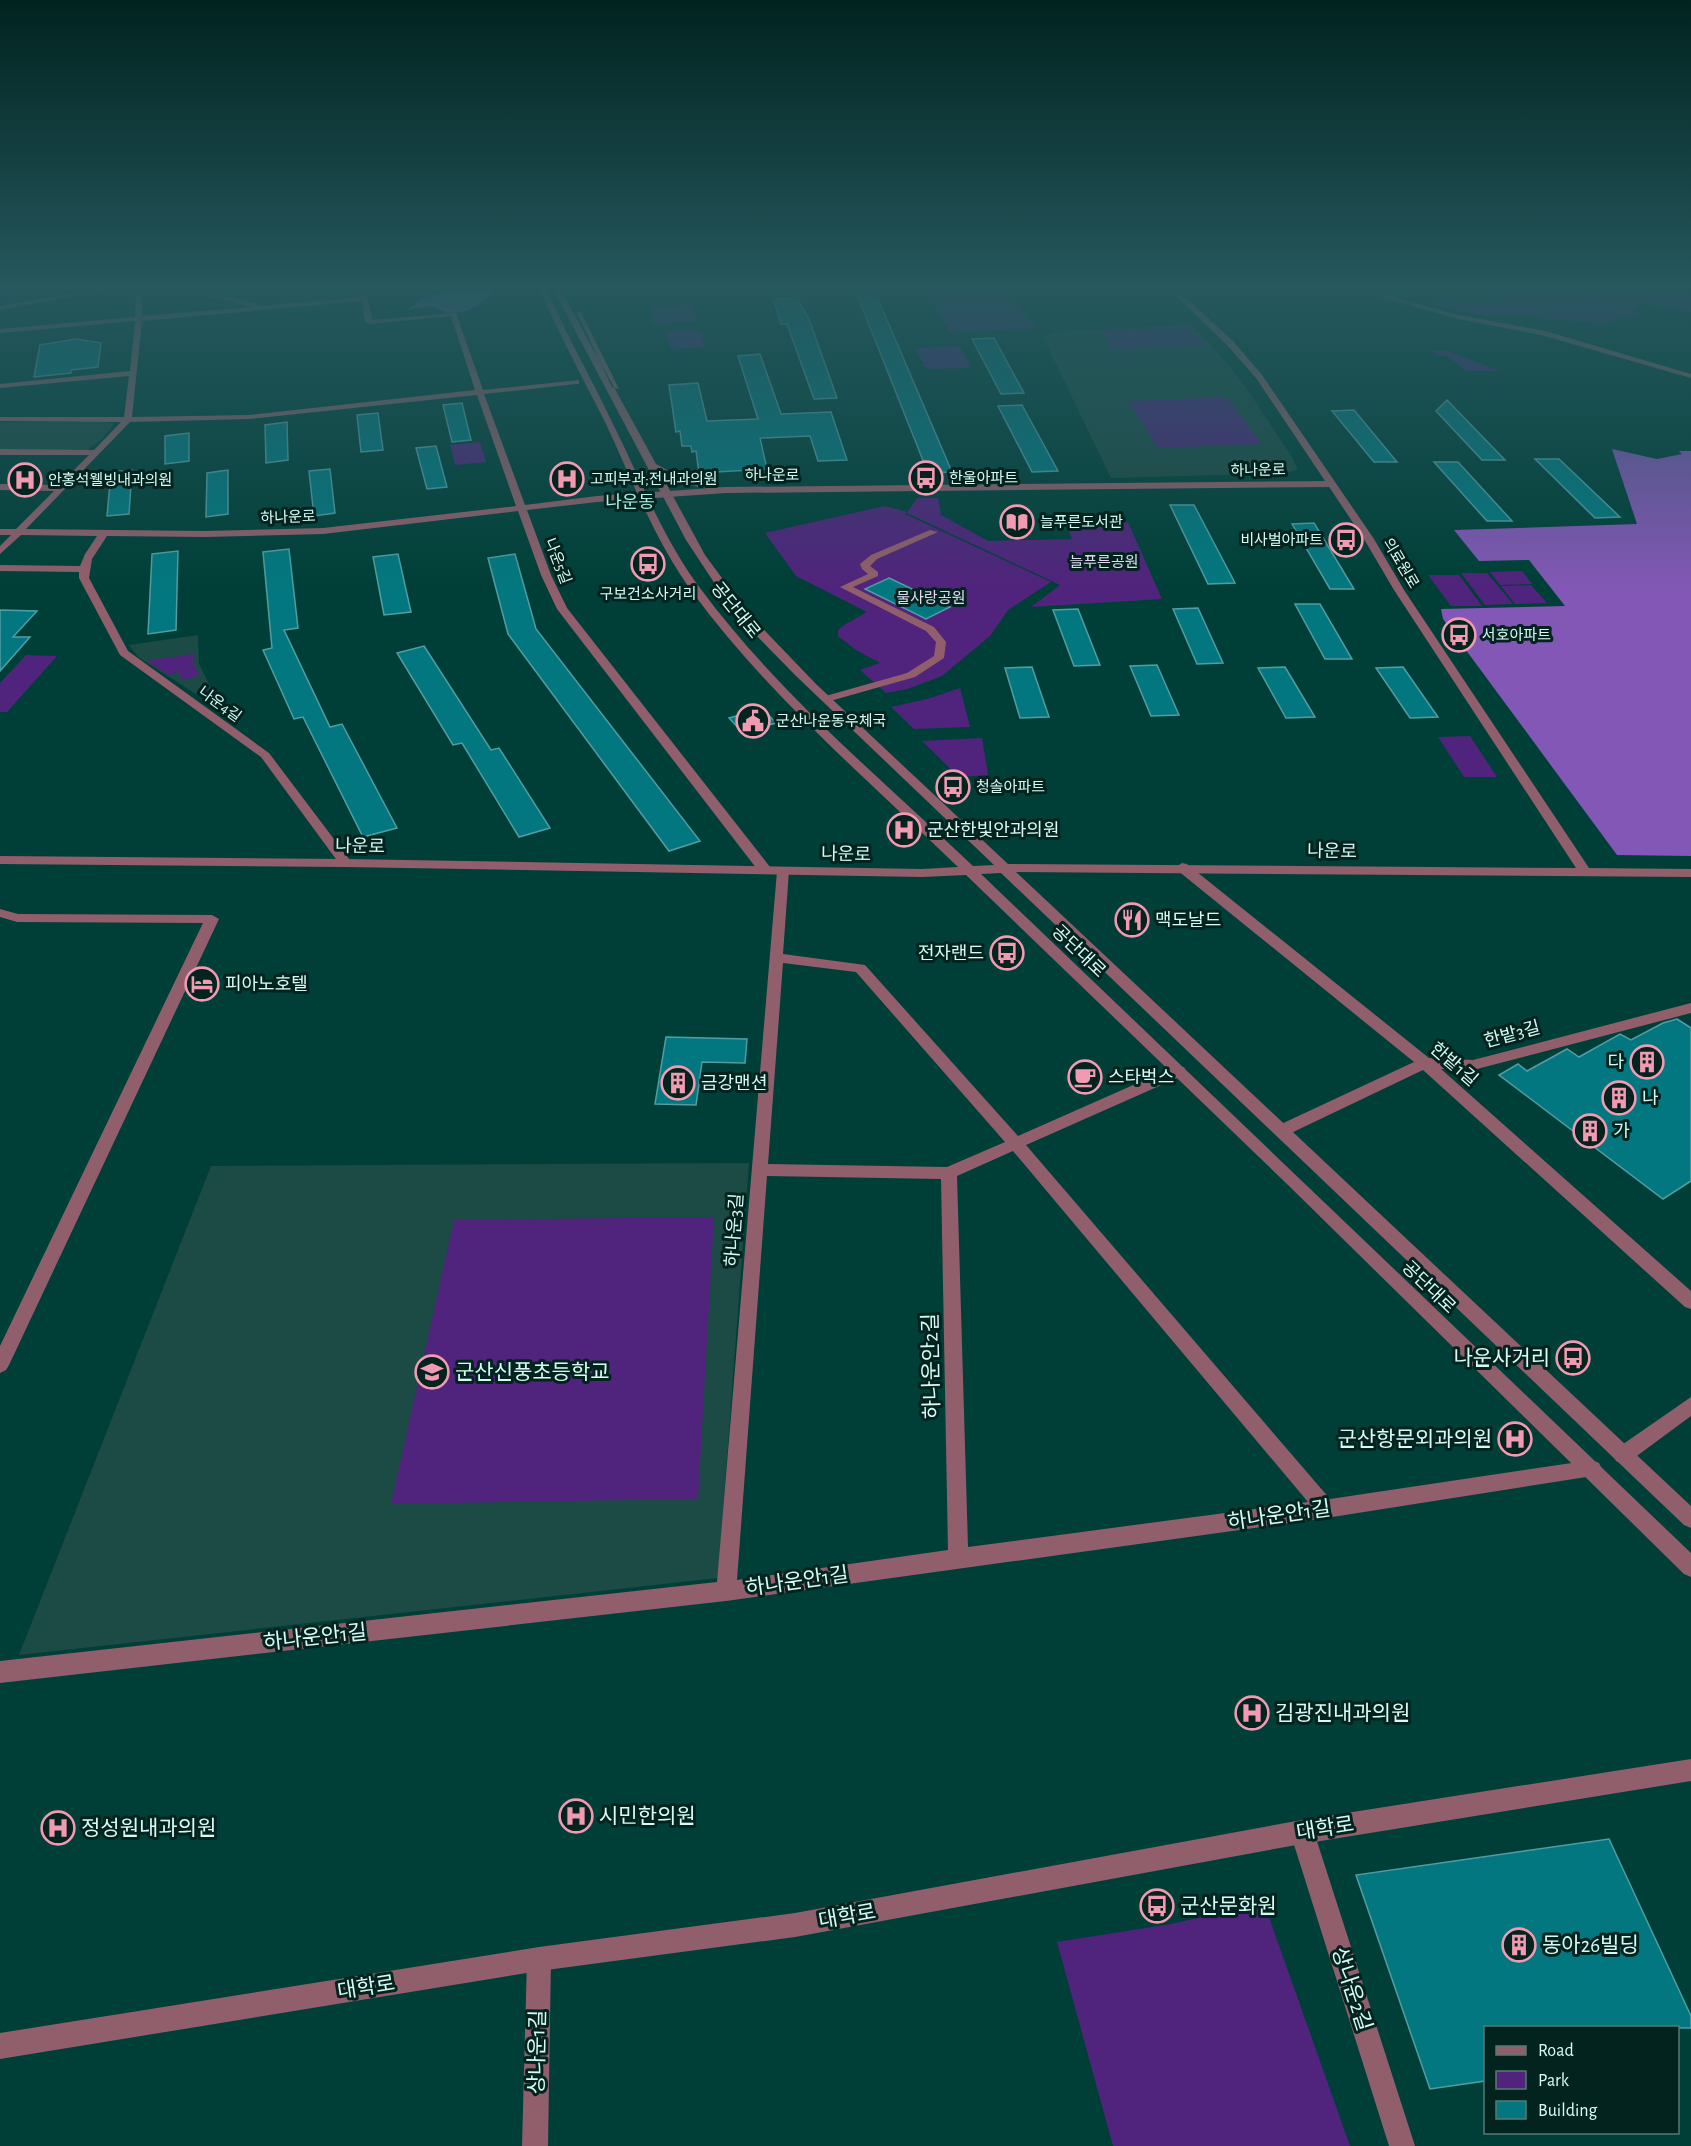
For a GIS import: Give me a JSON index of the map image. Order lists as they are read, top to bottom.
{
  "streets": {
    "street": [
      "하나운로",
      "나운5길",
      "의료원로",
      "공단대로",
      "나운4길",
      "나운로",
      "한밭3길",
      "한밭1길",
      "하나운3길",
      "하나운안2길",
      "하나운안1길",
      "대학로",
      "상나운2길",
      "상나운1길"
    ]
  },
  "crossings": [
    ["하나운로", "나운5길"],
    ["하나운로", "의료원로"],
    ["하나운로", "공단대로"],
    ["나운5길", "나운로"],
    ["의료원로", "나운로"],
    ["공단대로", "나운로"],
    ["공단대로", "한밭3길"],
    ["공단대로", "하나운안1길"],
    ["나운4길", "나운로"],
    ["나운로", "한밭1길"],
    ["나운로", "하나운3길"],
    ["한밭3길", "한밭1길"],
    ["하나운3길", "하나운안1길"],
    ["하나운안2길", "하나운안1길"],
    ["대학로", "상나운2길"],
    ["대학로", "상나운1길"]
  ],
  "districts": ["나운동"],
  "parks": ["늘푸른공원", "물사랑공원"],
  "places": {
    "bus stop": [
      "한울아파트",
      "비사벌아파트",
      "구보건소사거리",
      "서호아파트",
      "청솔아파트",
      "전자랜드",
      "나운사거리",
      "군산문화원"
    ],
    "hospital": [
      "고피부과;전내과의원",
      "안홍석웰빙내과의원",
      "군산한빛안과의원",
      "군산항문외과의원",
      "김광진내과의원",
      "시민한의원",
      "정성원내과의원"
    ],
    "library": ["늘푸른도서관"],
    "public building": ["군산나운동우체국"],
    "restaurant": ["맥도날드"],
    "hotel": ["피아노호텔"],
    "building": [
      "다",
      "금강맨션",
      "나",
      "가",
      "동아26빌딩"
    ],
    "cafe": ["스타벅스"],
    "school or university": ["군산신풍초등학교"]
  },
  "legend": ["Road", "Park", "Building"]
}
